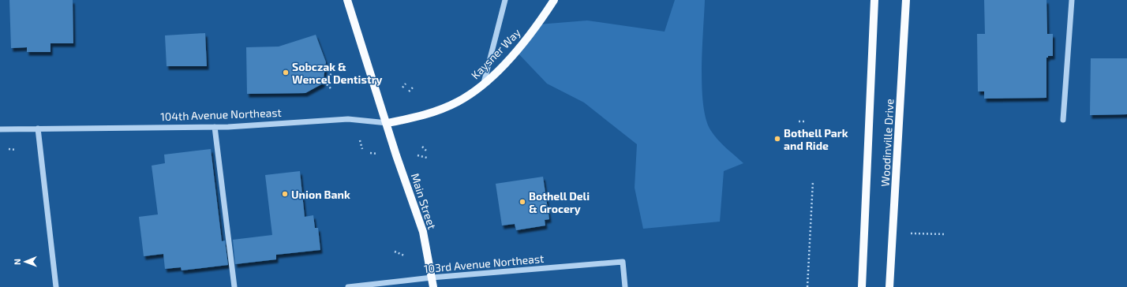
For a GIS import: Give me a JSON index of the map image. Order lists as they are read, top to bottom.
{
  "streets": {
    "main road": [
      "Kaysner Way",
      "104th Avenue Northeast",
      "Woodinville Drive",
      "Main Street"
    ],
    "street": ["103rd Avenue Northeast"]
  },
  "crossings": [
    ["Kaysner Way", "104th Avenue Northeast"],
    ["104th Avenue Northeast", "Main Street"],
    ["Main Street", "103rd Avenue Northeast"]
  ],
  "places": [
    "Sobczak & Wencel Dentistry",
    "Bothell Park and Ride",
    "Union Bank",
    "Bothell Deli & Grocery"
  ],
  "north": "left"
}
